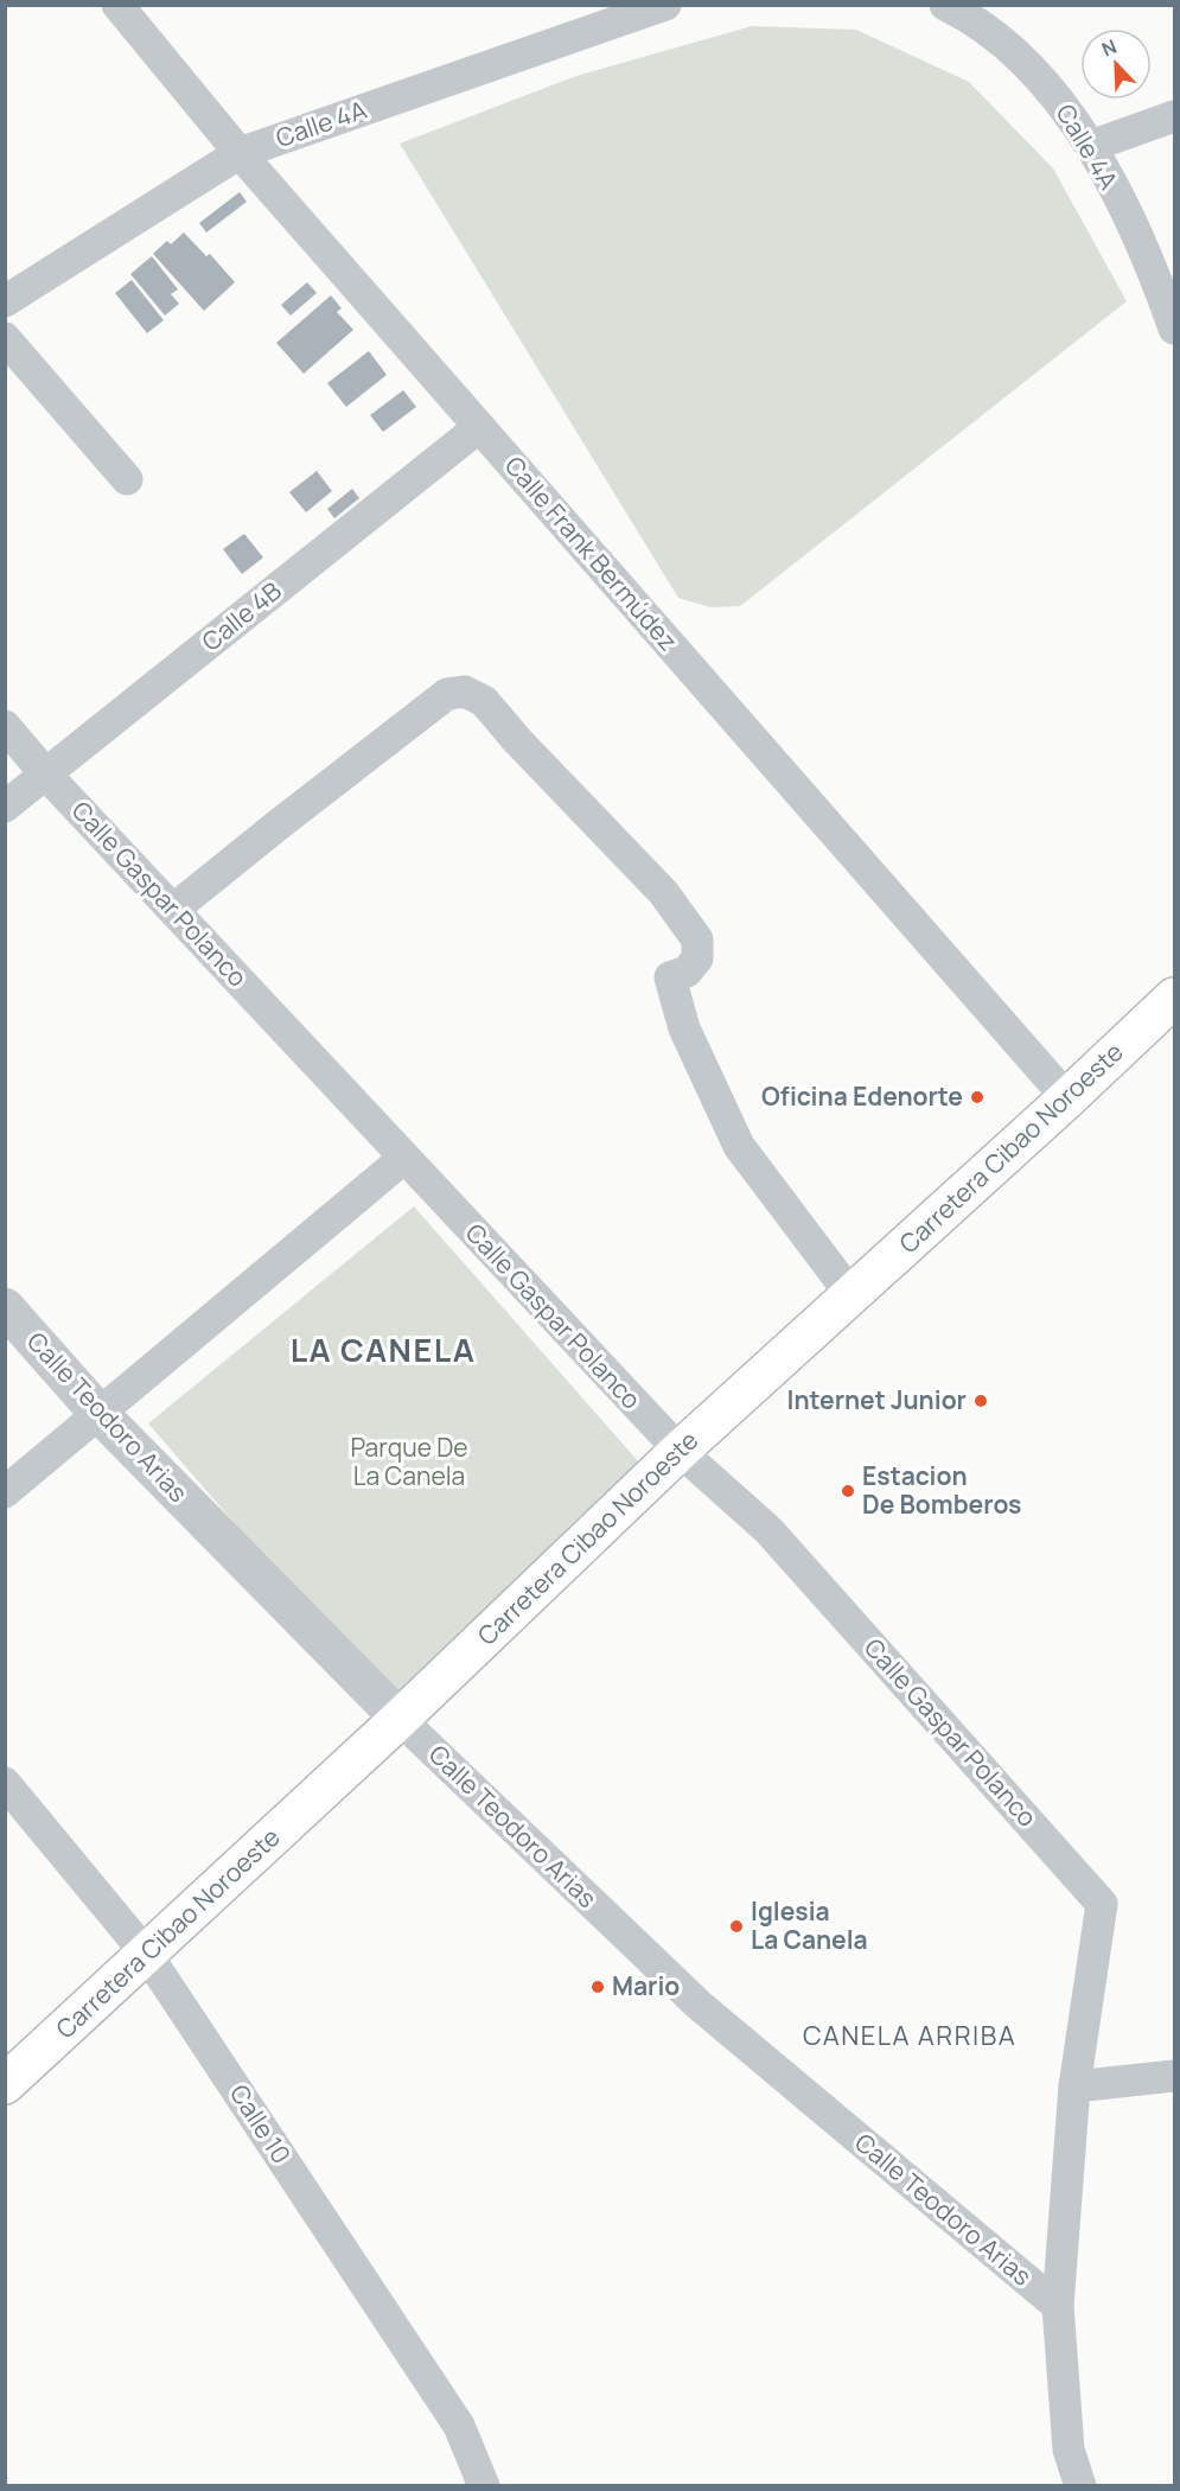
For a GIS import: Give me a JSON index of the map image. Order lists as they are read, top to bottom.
{
  "streets": {
    "main road": ["Carretera Cibao Noroeste"],
    "street": [
      "Calle 4A",
      "Calle Frank Bermúdez",
      "Calle 4B",
      "Calle Gaspar Polanco",
      "Calle Teodoro Arias",
      "Calle 10"
    ]
  },
  "crossings": [
    ["Calle 4A", "Calle Frank Bermúdez"],
    ["Calle Frank Bermúdez", "Calle 4B"],
    ["Calle Frank Bermúdez", "Carretera Cibao Noroeste"],
    ["Calle 4B", "Calle Gaspar Polanco"],
    ["Calle Gaspar Polanco", "Carretera Cibao Noroeste"],
    ["Carretera Cibao Noroeste", "Calle Teodoro Arias"],
    ["Carretera Cibao Noroeste", "Calle 10"]
  ],
  "districts": ["LA CANELA", "CANELA ARRIBA"],
  "parks": ["Parque De La Canela"],
  "places": [
    "Oficina Edenorte",
    "Internet Junior",
    "Estacion De Bomberos",
    "Iglesia La Canela",
    "Mario"
  ],
  "north": "top left"
}
